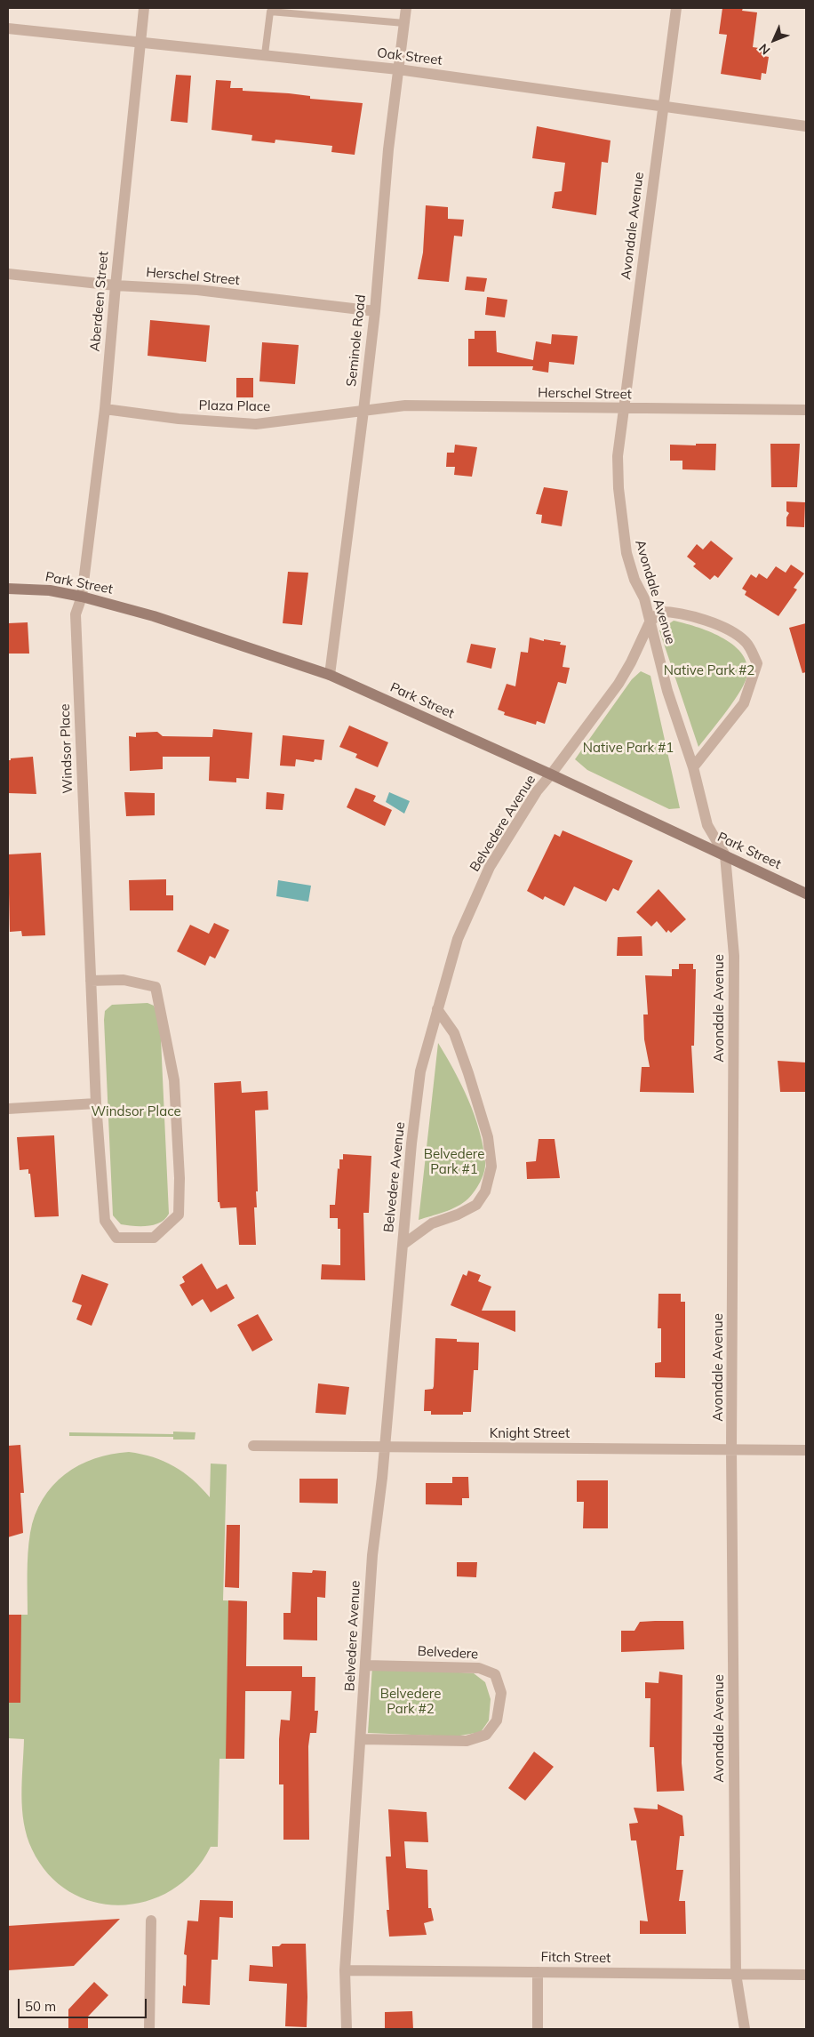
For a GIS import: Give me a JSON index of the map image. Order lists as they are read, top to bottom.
{
  "streets": {
    "street": [
      "Oak Street",
      "Avondale Avenue",
      "Herschel Street",
      "Aberdeen Street",
      "Seminole Road",
      "Plaza Place",
      "Park Street",
      "Windsor Place",
      "Belvedere Avenue",
      "Knight Street",
      "Belvedere",
      "Fitch Street"
    ]
  },
  "crossings": [
    ["Oak Street", "Avondale Avenue"],
    ["Oak Street", "Aberdeen Street"],
    ["Oak Street", "Seminole Road"],
    ["Avondale Avenue", "Herschel Street"],
    ["Avondale Avenue", "Park Street"],
    ["Avondale Avenue", "Belvedere Avenue"],
    ["Avondale Avenue", "Knight Street"],
    ["Avondale Avenue", "Fitch Street"],
    ["Herschel Street", "Aberdeen Street"],
    ["Herschel Street", "Seminole Road"],
    ["Herschel Street", "Plaza Place"],
    ["Aberdeen Street", "Plaza Place"],
    ["Aberdeen Street", "Park Street"],
    ["Aberdeen Street", "Windsor Place"],
    ["Seminole Road", "Plaza Place"],
    ["Seminole Road", "Park Street"],
    ["Park Street", "Windsor Place"],
    ["Park Street", "Belvedere Avenue"],
    ["Belvedere Avenue", "Knight Street"],
    ["Belvedere Avenue", "Belvedere"],
    ["Belvedere Avenue", "Fitch Street"]
  ],
  "parks": [
    "Native Park #2",
    "Native Park #1",
    "Windsor Place",
    "Belvedere Park #1",
    "Belvedere Park #2"
  ],
  "scale_bar": "50 m",
  "north": "bottom left"
}
